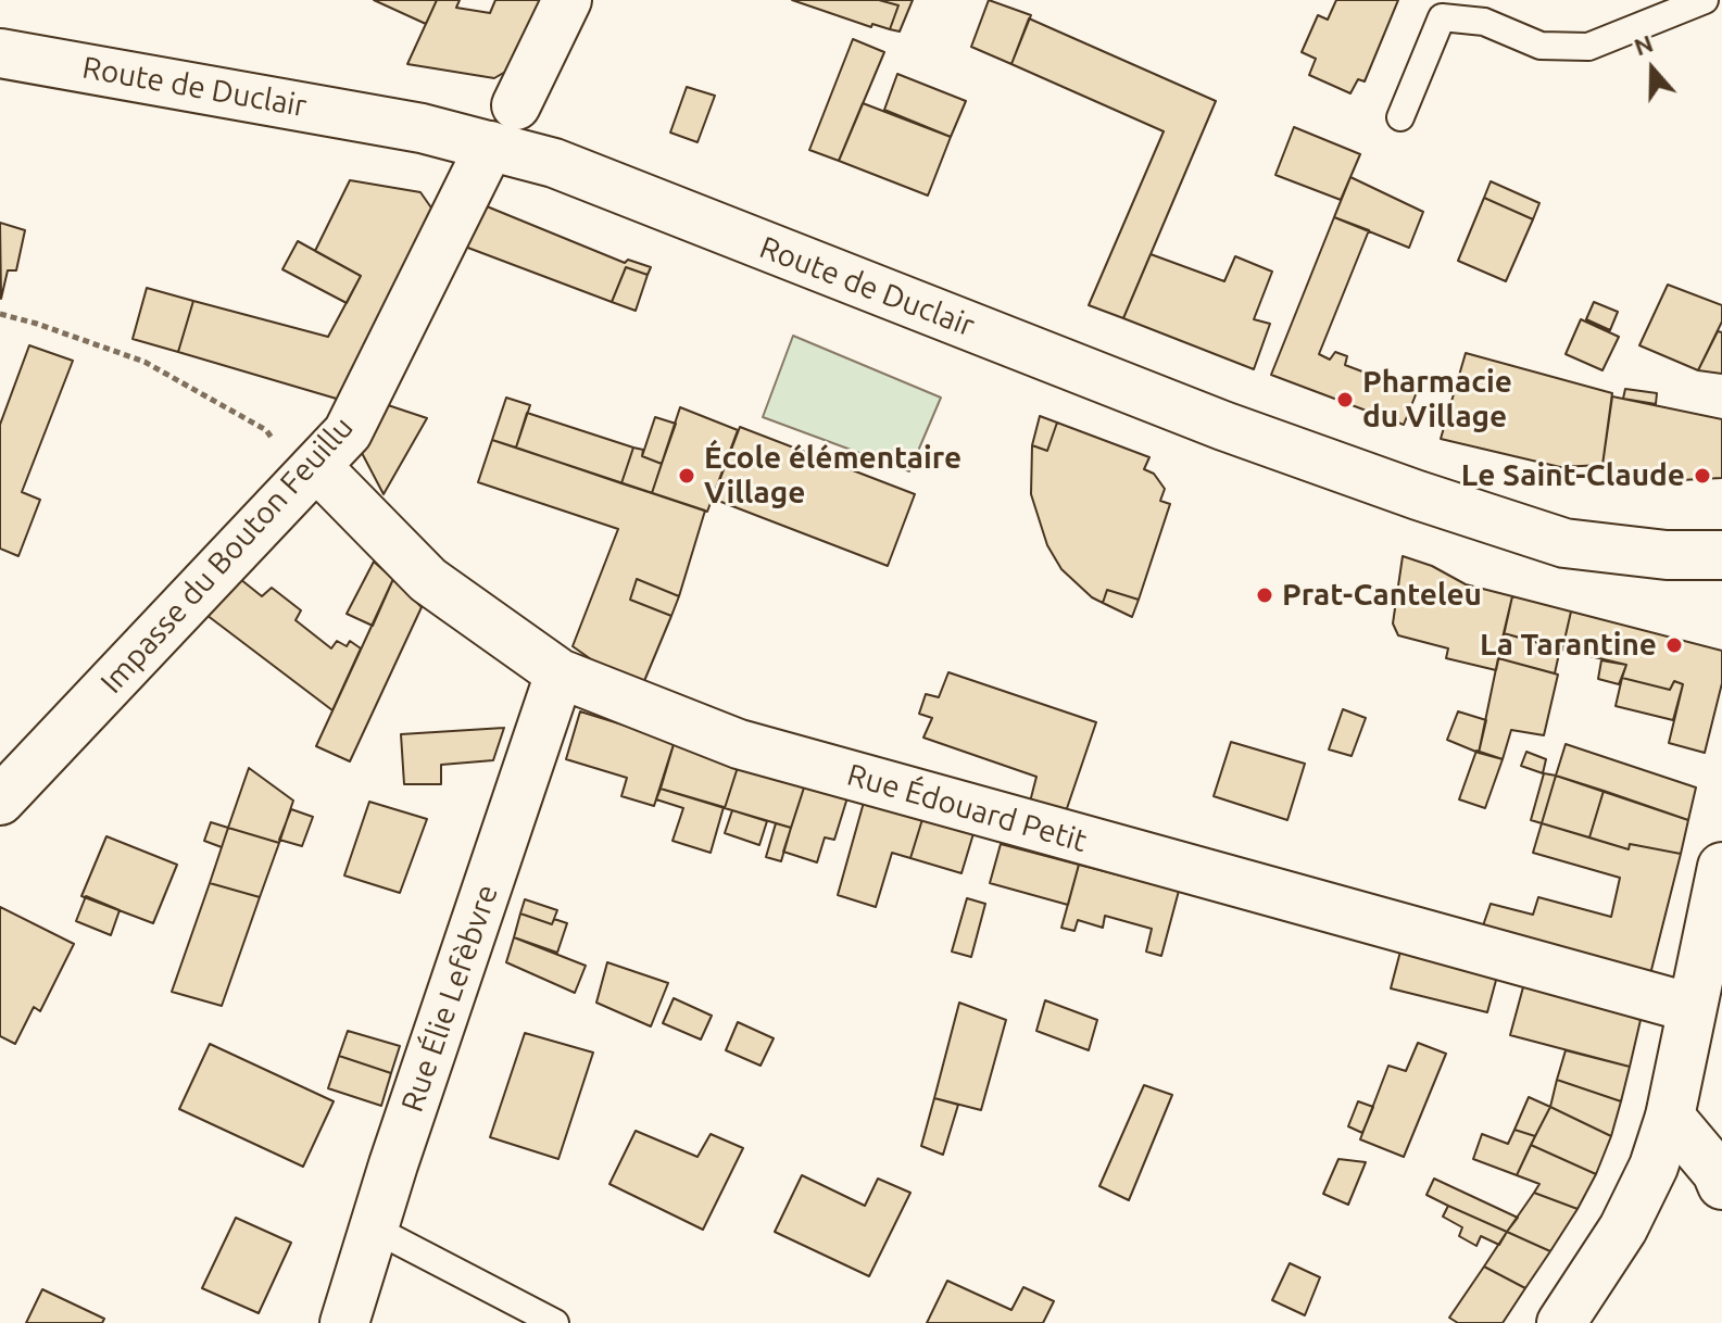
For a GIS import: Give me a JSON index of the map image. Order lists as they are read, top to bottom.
{
  "streets": {
    "street": [
      "Route de Duclair",
      "Impasse du Bouton Feuillu",
      "Rue Édouard Petit",
      "Rue Élie Lefèbvre"
    ]
  },
  "crossings": [
    ["Route de Duclair", "Impasse du Bouton Feuillu"],
    ["Impasse du Bouton Feuillu", "Rue Édouard Petit"],
    ["Rue Édouard Petit", "Rue Élie Lefèbvre"]
  ],
  "places": [
    "Pharmacie du Village",
    "École élémentaire Village",
    "Le Saint-Claude",
    "Prat-Canteleu",
    "La Tarantine"
  ],
  "north": "top"
}
